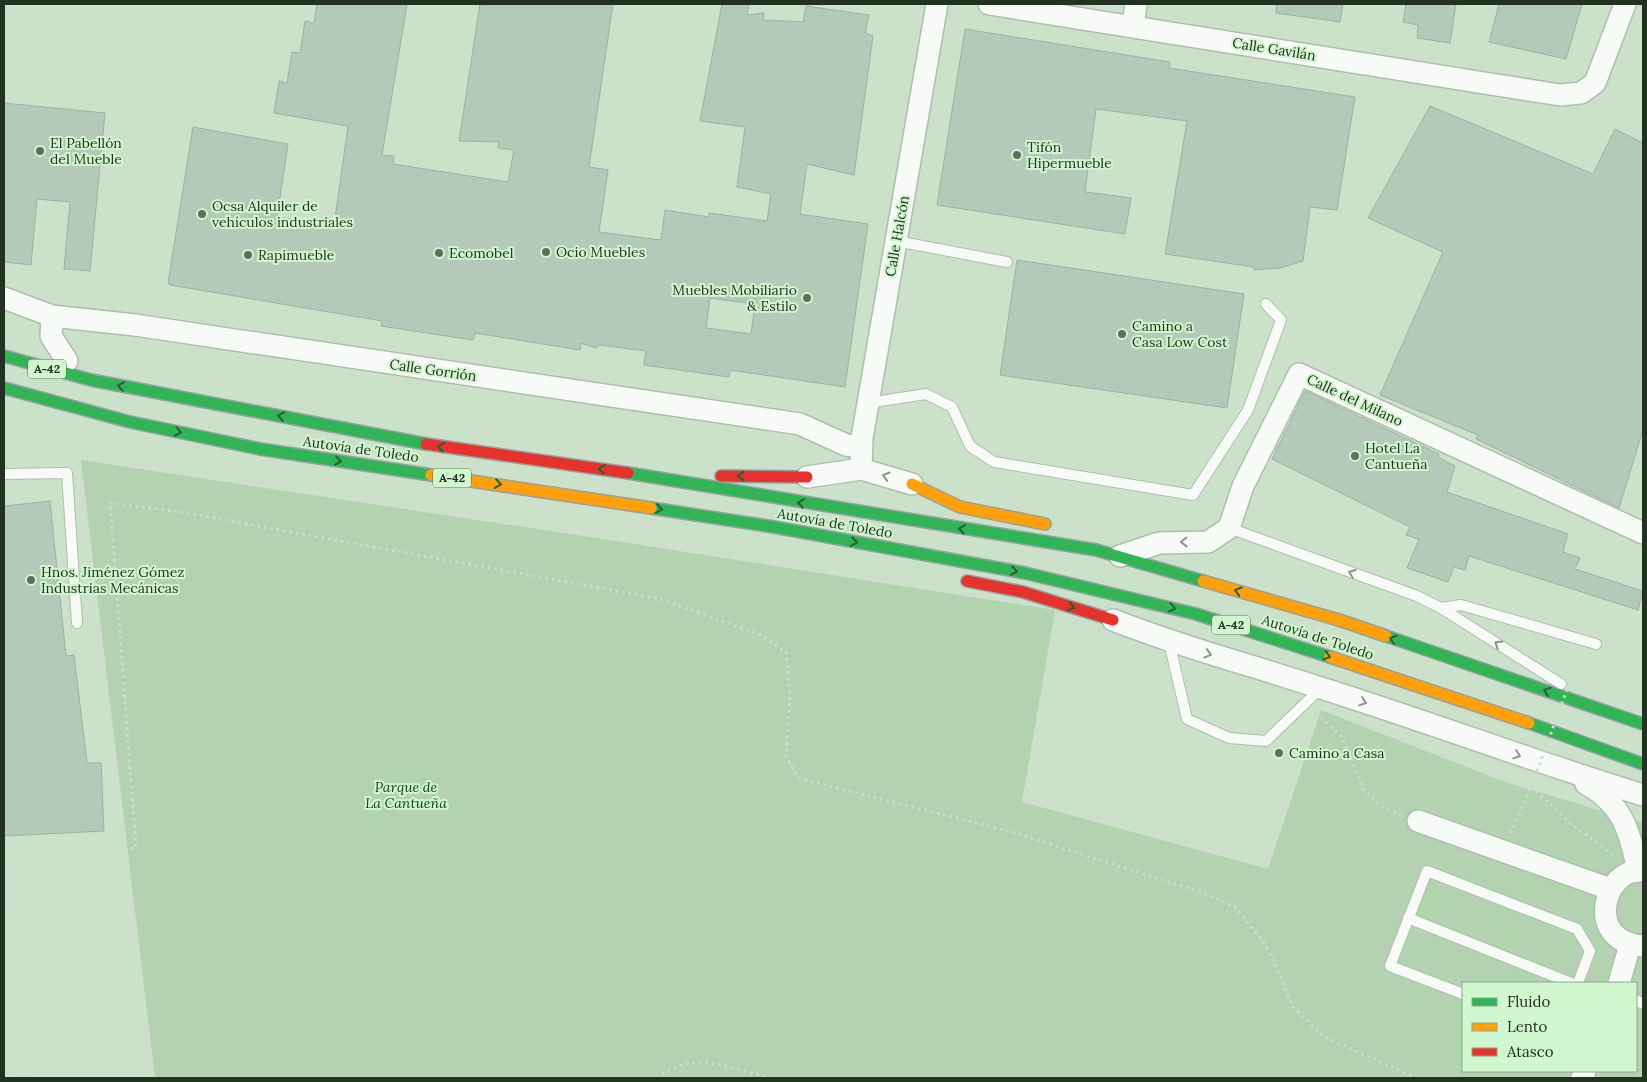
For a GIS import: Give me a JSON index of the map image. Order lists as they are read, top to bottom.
{
  "streets": {
    "highway": ["A-42", "Autovía de Toledo"],
    "street": [
      "Calle Gavilán",
      "Calle Halcón",
      "Calle Gorrión",
      "Calle del Milano"
    ]
  },
  "crossings": [
    ["Calle Halcón", "Calle Gorrión"]
  ],
  "parks": ["Parque de La Cantueña"],
  "places": [
    "El Pabellón del Mueble",
    "Tifón Hipermueble",
    "Ocsa Alquiler de vehículos industriales",
    "Ocio Muebles",
    "Ecomobel",
    "Rapimueble",
    "Muebles Mobiliario & Estilo",
    "Camino a Casa Low Cost",
    "Hotel La Cantueña",
    "Hnos. Jiménez Gómez Industrias Mecánicas",
    "Camino a Casa"
  ],
  "legend": ["Fluido", "Lento", "Atasco"]
}
